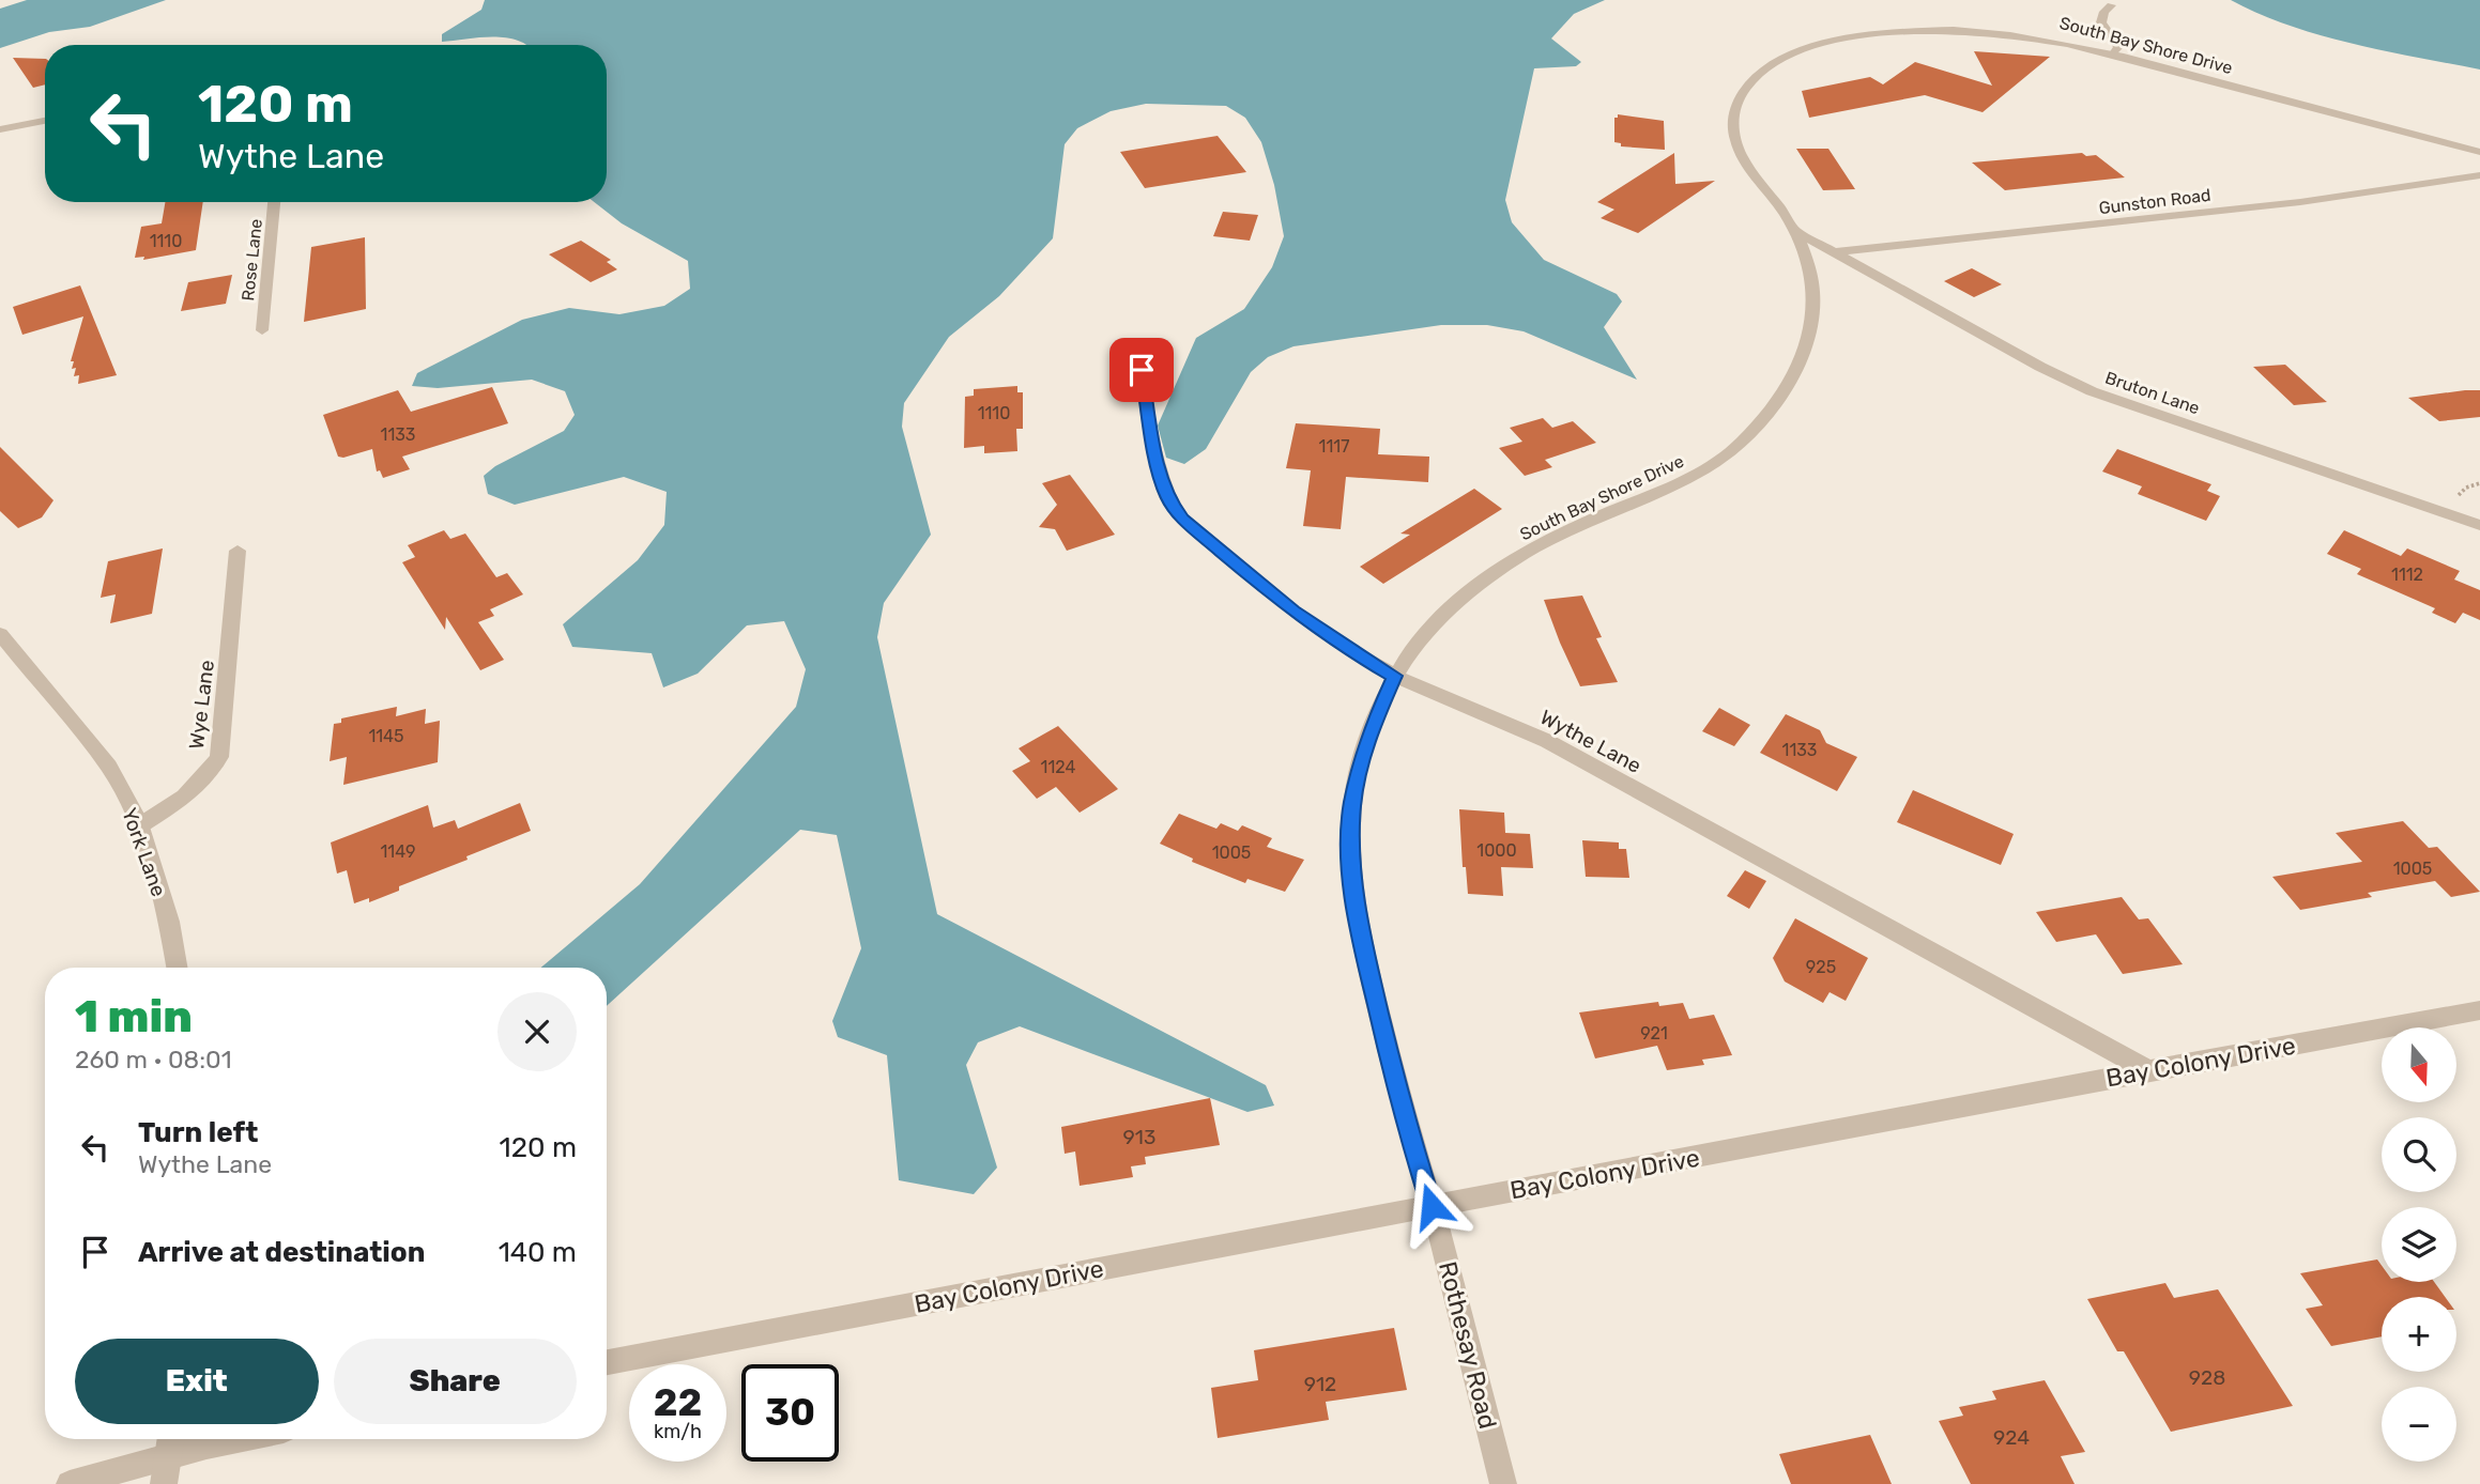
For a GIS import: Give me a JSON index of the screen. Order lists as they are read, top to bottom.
{
  "streets": {
    "street": [
      "South Bay Shore Drive",
      "Gunston Road",
      "Rose Lane",
      "Bruton Lane",
      "Wye Lane",
      "Wythe Lane",
      "York Lane",
      "Bay Colony Drive",
      "Rothesay Road"
    ]
  },
  "crossings": [
    ["South Bay Shore Drive", "Bruton Lane"],
    ["South Bay Shore Drive", "Wythe Lane"],
    ["South Bay Shore Drive", "Bay Colony Drive"],
    ["South Bay Shore Drive", "Rothesay Road"],
    ["Gunston Road", "Bruton Lane"],
    ["Wye Lane", "York Lane"],
    ["Wythe Lane", "Bay Colony Drive"],
    ["Bay Colony Drive", "Rothesay Road"]
  ],
  "house_numbers": [
    "1110",
    "1110",
    "1133",
    "1117",
    "1112",
    "1145",
    "1133",
    "1124",
    "1000",
    "1149",
    "1005",
    "1005",
    "925",
    "921",
    "913",
    "928",
    "912",
    "924"
  ],
  "north": "bottom",
  "page": {
    "turn": ["120 m", "Wythe Lane"],
    "heading": ["1 min", "260 m · 08:01"],
    "map_buttons": ["+", "−"],
    "list": [
      {
        "name": "Turn left",
        "note": "Wythe Lane",
        "value": "120 m"
      },
      {
        "name": "Arrive at destination",
        "value": "140 m"
      }
    ],
    "buttons": ["Exit", "Share"],
    "speed": "22 km/h",
    "limit": "30"
  }
}
